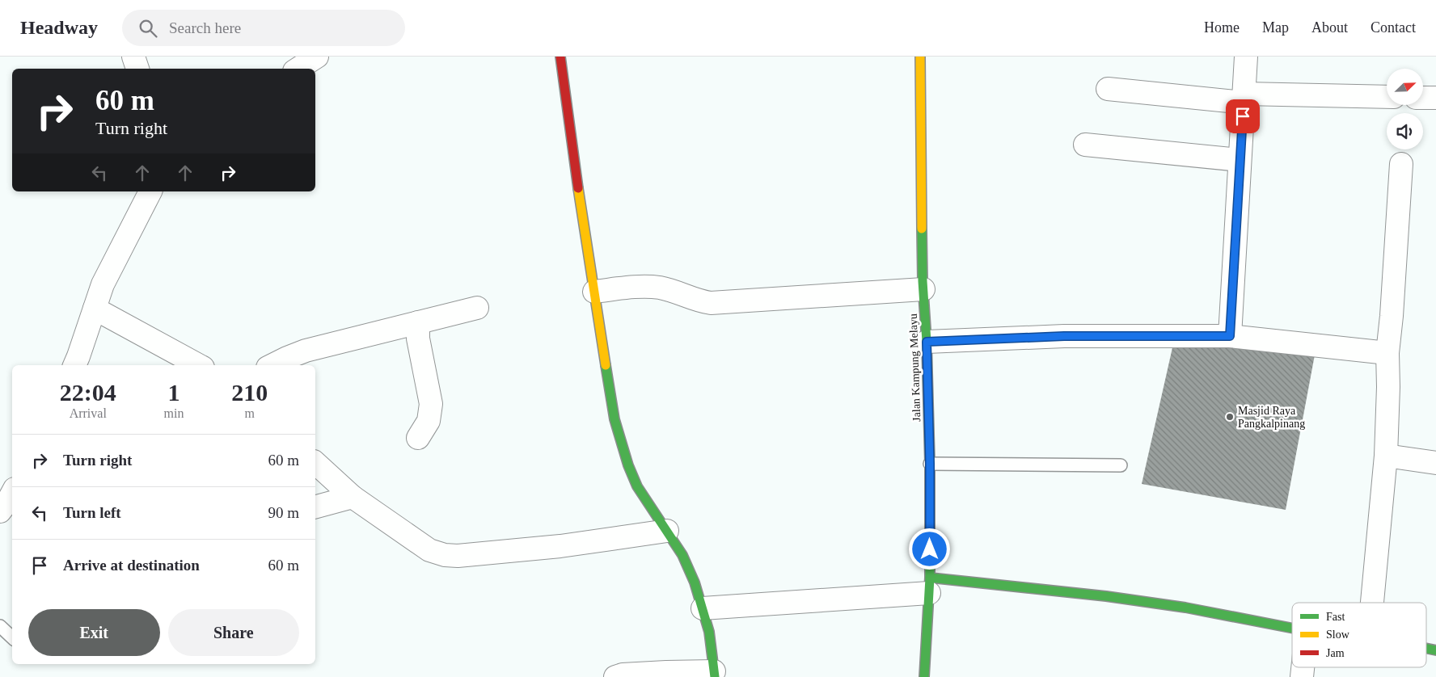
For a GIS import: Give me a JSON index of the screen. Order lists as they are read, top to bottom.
{
  "streets": {
    "street": ["Jalan Kampung Melayu"]
  },
  "places": ["Masjid Raya Pangkalpinang"],
  "legend": ["Fast", "Slow", "Jam"],
  "north": "top right",
  "page": {
    "header": "Headway",
    "search": "Search here",
    "nav": [
      "Home",
      "Map",
      "About",
      "Contact"
    ],
    "turn": ["60 m", "Turn right"],
    "eta": [
      "22:04",
      "Arrival",
      "1",
      "min",
      "210",
      "m"
    ],
    "list": [
      {
        "name": "Turn right",
        "value": "60 m"
      },
      {
        "name": "Turn left",
        "value": "90 m"
      },
      {
        "name": "Arrive at destination",
        "value": "60 m"
      }
    ],
    "buttons": ["Exit", "Share"]
  }
}
